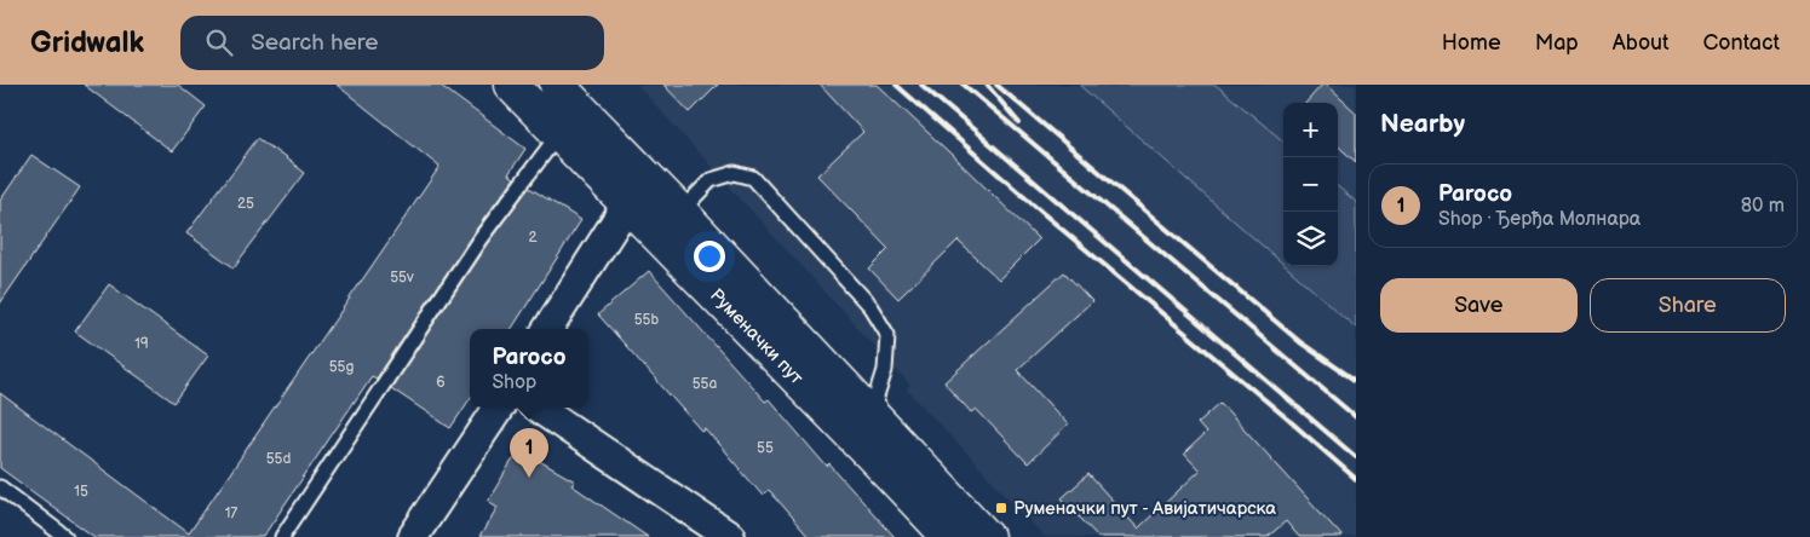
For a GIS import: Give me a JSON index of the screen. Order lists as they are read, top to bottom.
{
  "streets": {
    "main road": ["Руменачки пут"]
  },
  "places": {
    "transit": ["Руменачки пут - Авијатичарска"]
  },
  "house_numbers": [
    "25",
    "2",
    "55v",
    "55b",
    "19",
    "55g",
    "6",
    "55a",
    "55",
    "55d",
    "15",
    "17"
  ],
  "page": {
    "header": "Gridwalk",
    "search": "Search here",
    "nav": [
      "Home",
      "Map",
      "About",
      "Contact"
    ],
    "heading": "Nearby",
    "map_buttons": ["+", "−"],
    "list": [
      {
        "mark": "1",
        "name": "Paroco",
        "note": "Shop · Ђерђа Молнара",
        "value": "80 m"
      }
    ],
    "buttons": ["Save", "Share"],
    "popup": ["Paroco", "Shop"],
    "pins": "1"
  }
}
